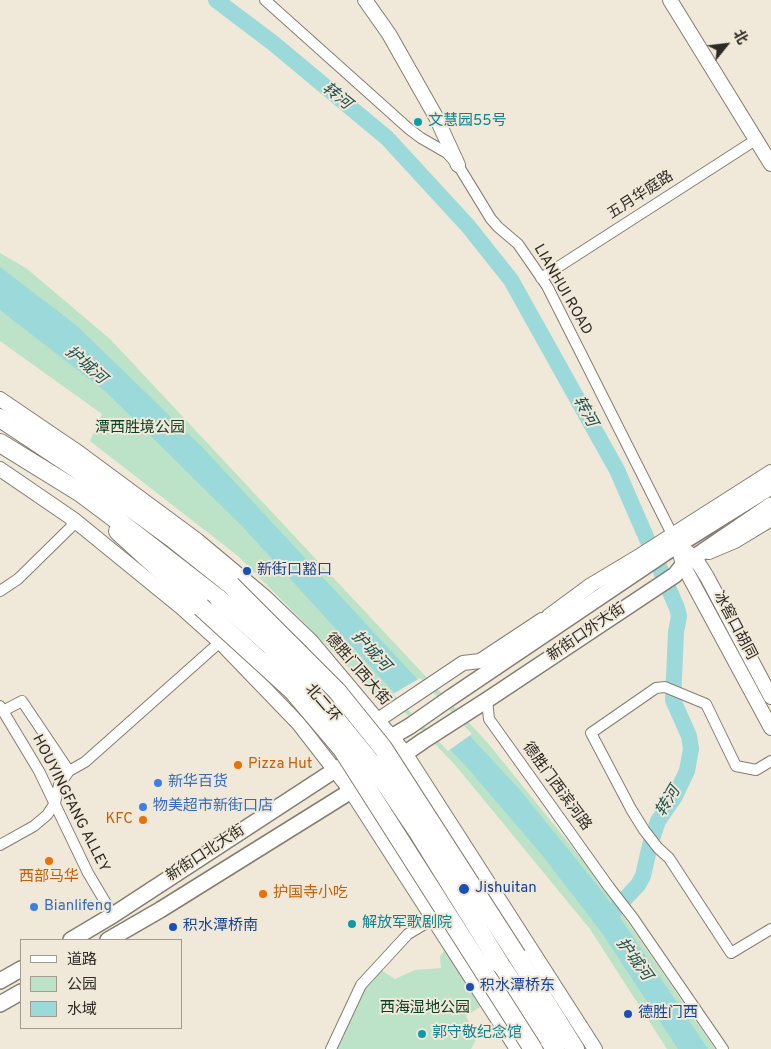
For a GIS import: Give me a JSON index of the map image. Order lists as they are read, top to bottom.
{
  "streets": {
    "highway": ["北二环"],
    "main road": ["新街口外大街", "新街口北大街"],
    "street": [
      "五月华庭路",
      "LIANHUI ROAD",
      "冰窖口胡同",
      "德胜门西大街",
      "德胜门西滨河路",
      "HOUYINGFANG ALLEY"
    ]
  },
  "crossings": [
    ["五月华庭路", "LIANHUI ROAD"],
    ["LIANHUI ROAD", "新街口外大街"],
    ["冰窖口胡同", "新街口外大街"],
    ["新街口外大街", "德胜门西大街"],
    ["新街口外大街", "德胜门西滨河路"],
    ["新街口外大街", "新街口北大街"],
    ["德胜门西大街", "新街口北大街"],
    ["HOUYINGFANG ALLEY", "新街口北大街"]
  ],
  "water": ["转河", "护城河"],
  "parks": ["潭西胜境公园", "西海湿地公园"],
  "places": [
    "文慧园55号",
    "新街口豁口",
    "Pizza Hut",
    "新华百货",
    "物美超市新街口店",
    "KFC",
    "西部马华",
    "Jishuitan",
    "护国寺小吃",
    "Bianlifeng",
    "解放军歌剧院",
    "积水潭桥南",
    "积水潭桥东",
    "德胜门西",
    "郭守敬纪念馆"
  ],
  "legend": ["道路", "公园", "水域"],
  "north": "top right"
}
